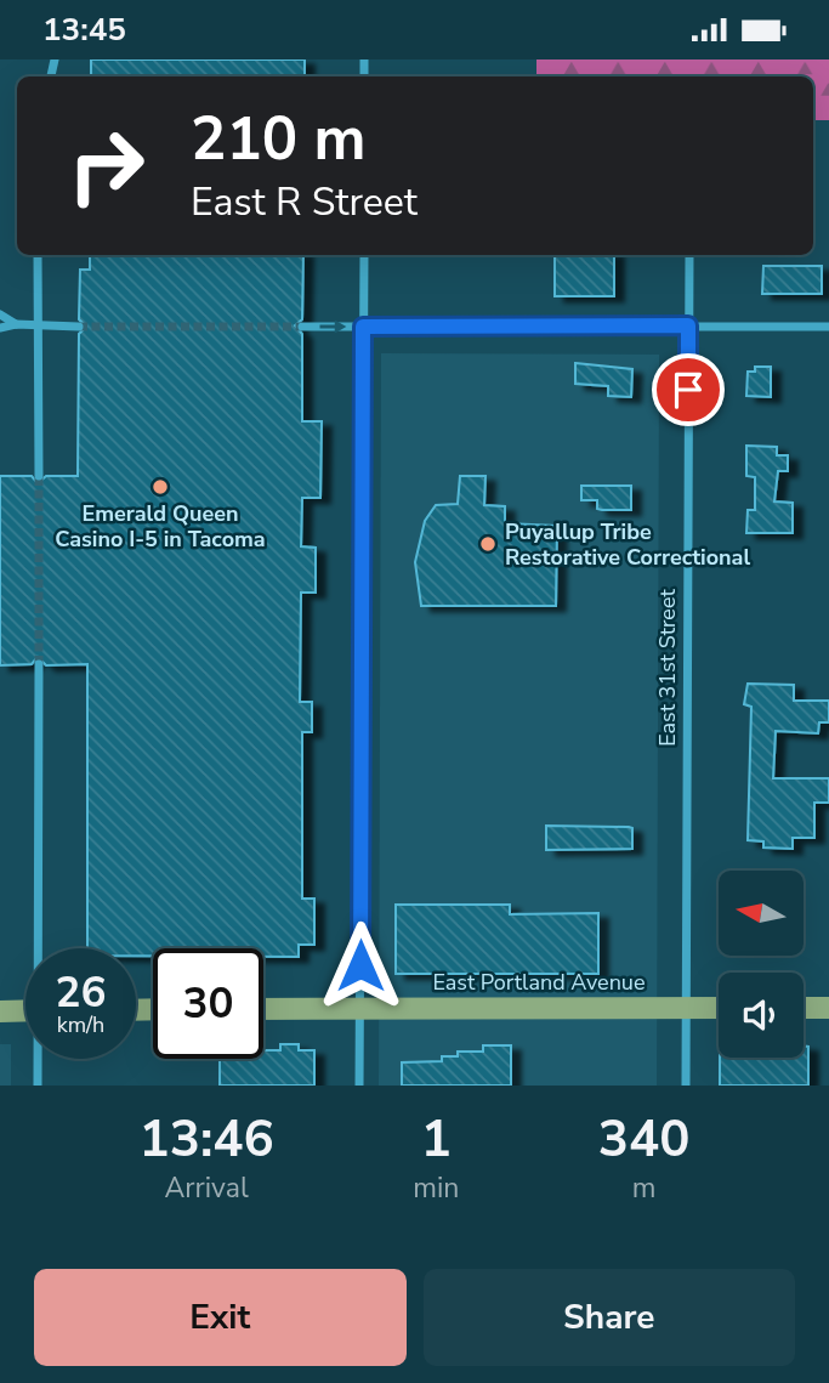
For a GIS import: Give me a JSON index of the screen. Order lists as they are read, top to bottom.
{
  "streets": {
    "main road": ["East Portland Avenue"],
    "street": ["East 31st Street"]
  },
  "crossings": [
    ["East 31st Street", "East Portland Avenue"]
  ],
  "places": ["Emerald Queen Casino I-5 in Tacoma", "Puyallup Tribe Restorative Correctional"],
  "north": "left",
  "page": {
    "status": "13:45",
    "turn": ["210 m", "East R Street"],
    "speed": "26 km/h",
    "limit": "30",
    "eta": [
      "13:46",
      "Arrival",
      "1",
      "min",
      "340",
      "m"
    ],
    "buttons": ["Exit", "Share"]
  }
}
